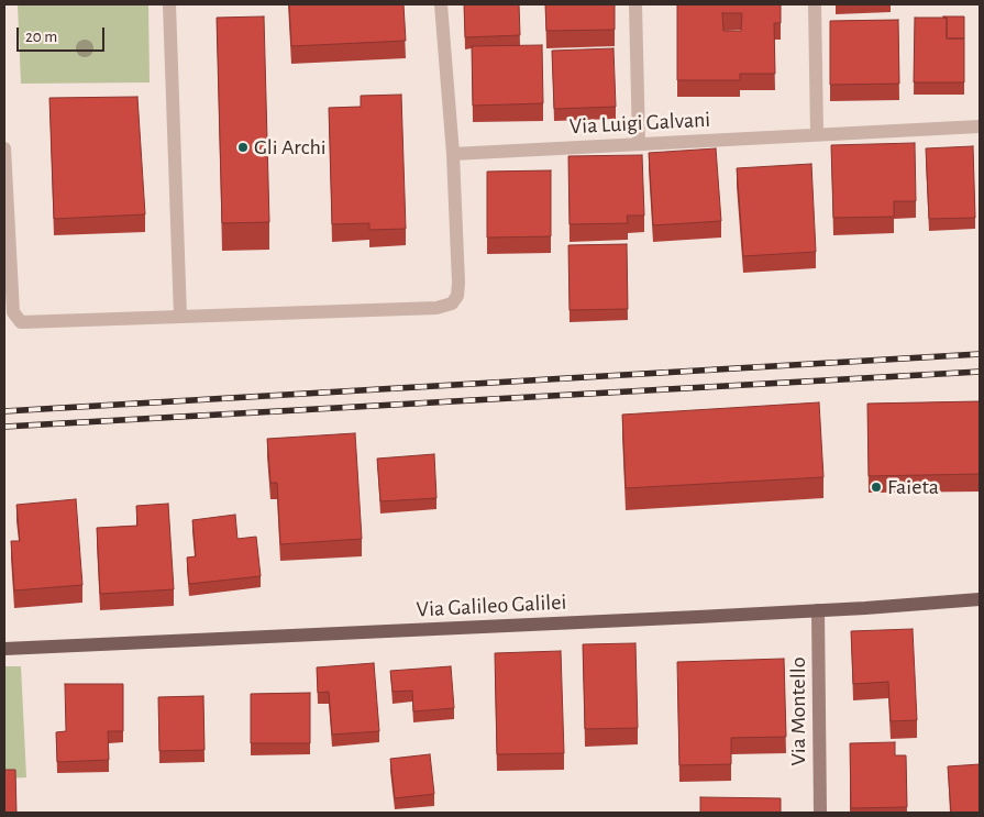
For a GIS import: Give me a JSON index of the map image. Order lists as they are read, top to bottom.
{
  "streets": {
    "main road": ["Via Galileo Galilei", "Via Montello"],
    "street": ["Via Luigi Galvani"]
  },
  "crossings": [
    ["Via Galileo Galilei", "Via Montello"]
  ],
  "places": ["Gli Archi", "Faieta"],
  "scale_bar": "20 m"
}
